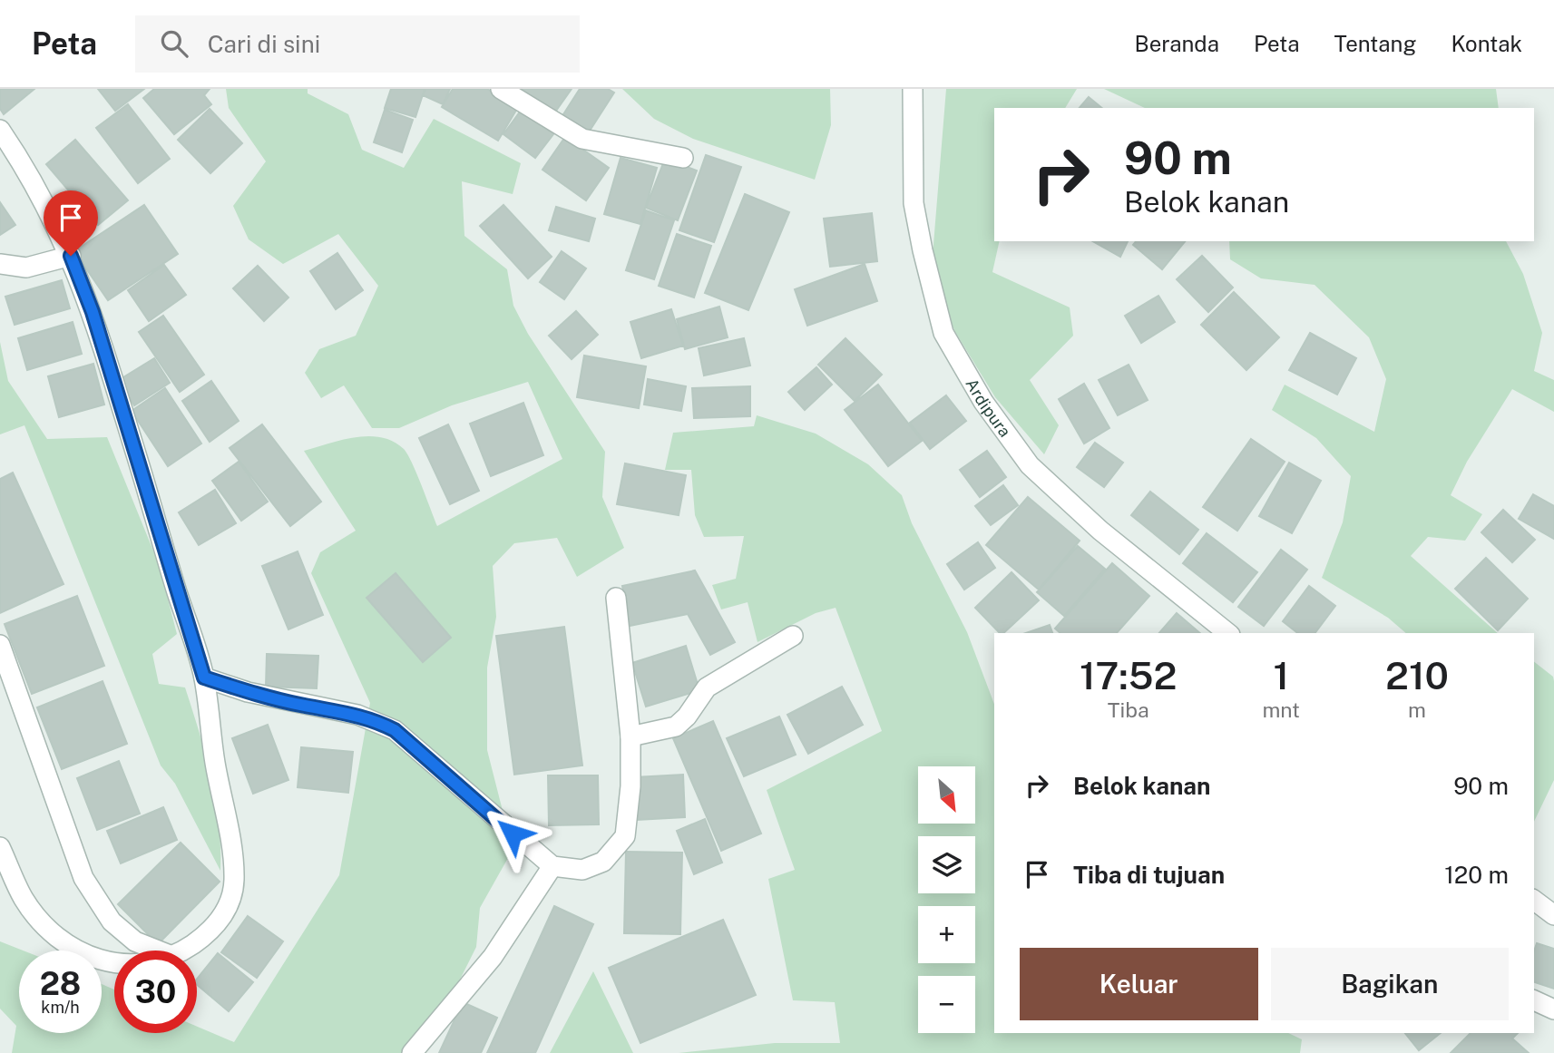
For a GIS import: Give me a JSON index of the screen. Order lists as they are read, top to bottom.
{
  "streets": {
    "street": ["Ardipura"]
  },
  "north": "bottom right",
  "page": {
    "header": "Peta",
    "search": "Cari di sini",
    "nav": [
      "Beranda",
      "Peta",
      "Tentang",
      "Kontak"
    ],
    "turn": ["90 m", "Belok kanan"],
    "eta": [
      "17:52",
      "Tiba",
      "1",
      "mnt",
      "210",
      "m"
    ],
    "list": [
      {
        "name": "Belok kanan",
        "value": "90 m"
      },
      {
        "name": "Tiba di tujuan",
        "value": "120 m"
      }
    ],
    "map_buttons": ["+", "−"],
    "buttons": ["Keluar", "Bagikan"],
    "speed": "28 km/h",
    "limit": "30"
  }
}
